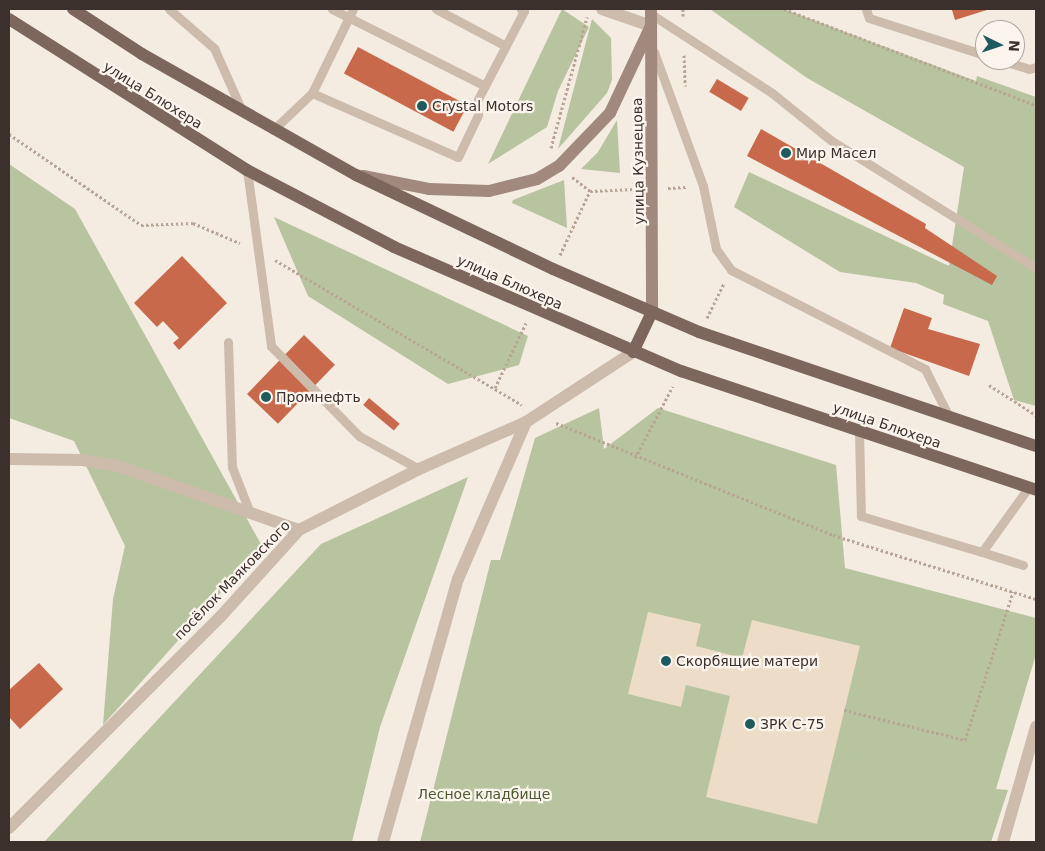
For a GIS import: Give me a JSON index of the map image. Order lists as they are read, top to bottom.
{
  "streets": {
    "main road": ["улица Блюхера"],
    "street": ["улица Кузнецова", "посёлок Маяковского"]
  },
  "crossings": [
    ["улица Блюхера", "улица Кузнецова"],
    ["улица Блюхера", "посёлок Маяковского"]
  ],
  "parks": ["Лесное кладбище"],
  "places": [
    "Crystal Motors",
    "Мир Масел",
    "Промнефть",
    "Скорбящие матери",
    "ЗРК С-75"
  ],
  "north": "right"
}
